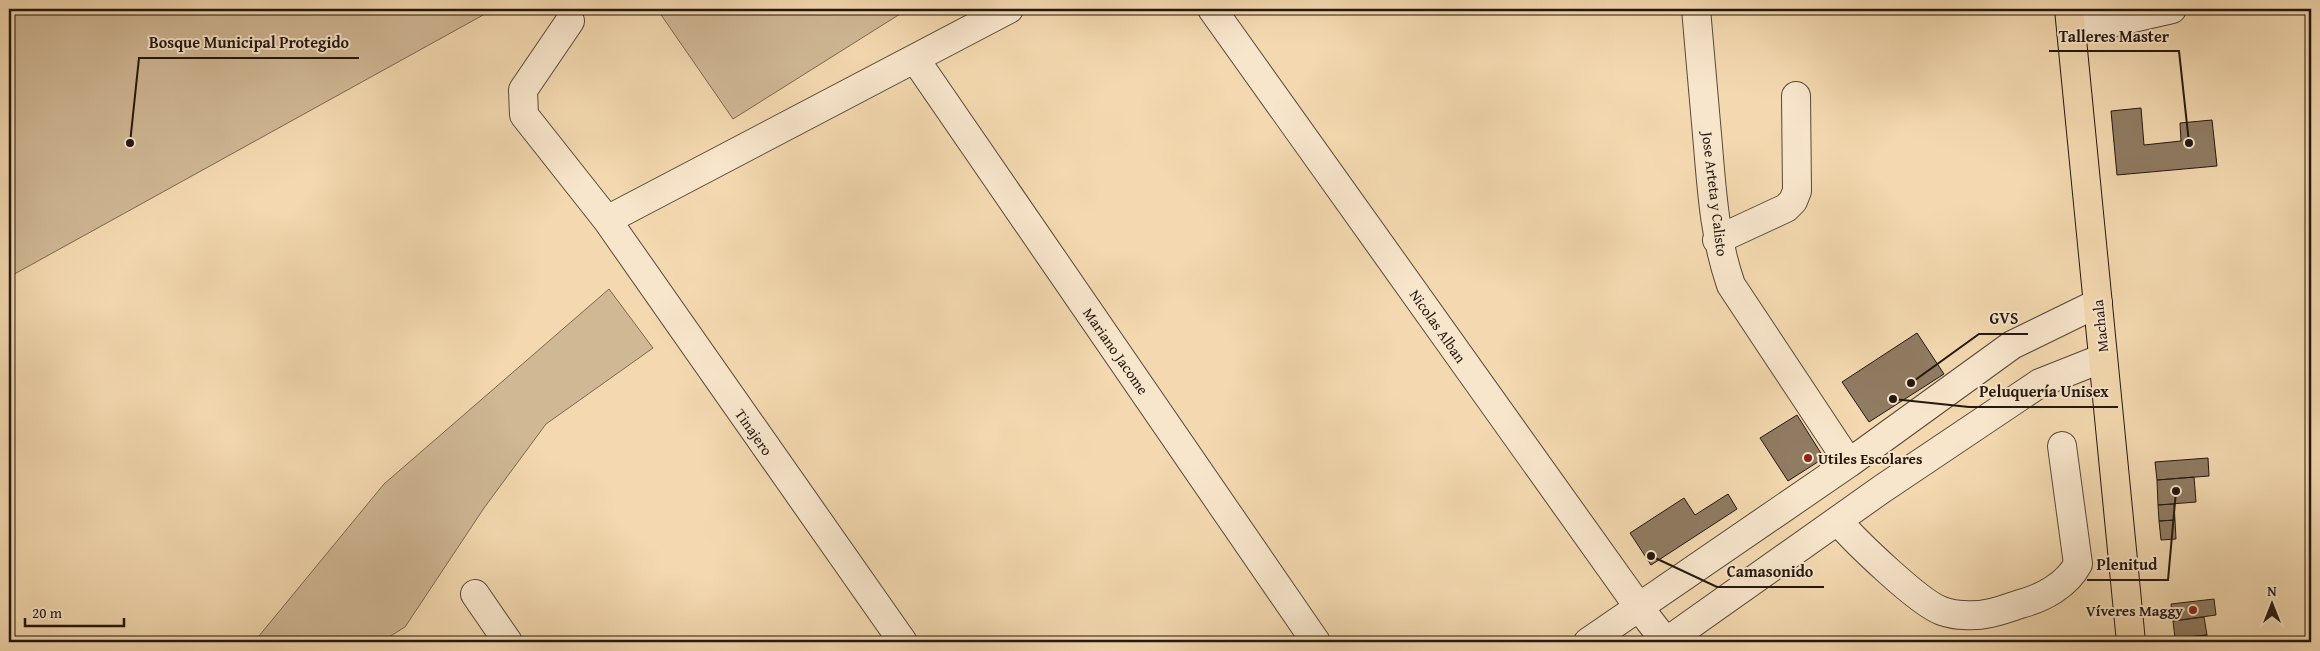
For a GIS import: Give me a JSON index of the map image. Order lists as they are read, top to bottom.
{
  "streets": {
    "main road": ["Machala"],
    "street": [
      "Jose Arteta y Calisto",
      "Nicolas Alban",
      "Mariano Jacome",
      "Tinajero"
    ]
  },
  "places": [
    "Bosque Municipal Protegido",
    "Talleres Master",
    "GVS",
    "Peluquería Unisex",
    "Utiles Escolares",
    "Plenitud",
    "Camasonido",
    "Víveres Maggy"
  ],
  "scale_bar": "20 m",
  "north": "top"
}
